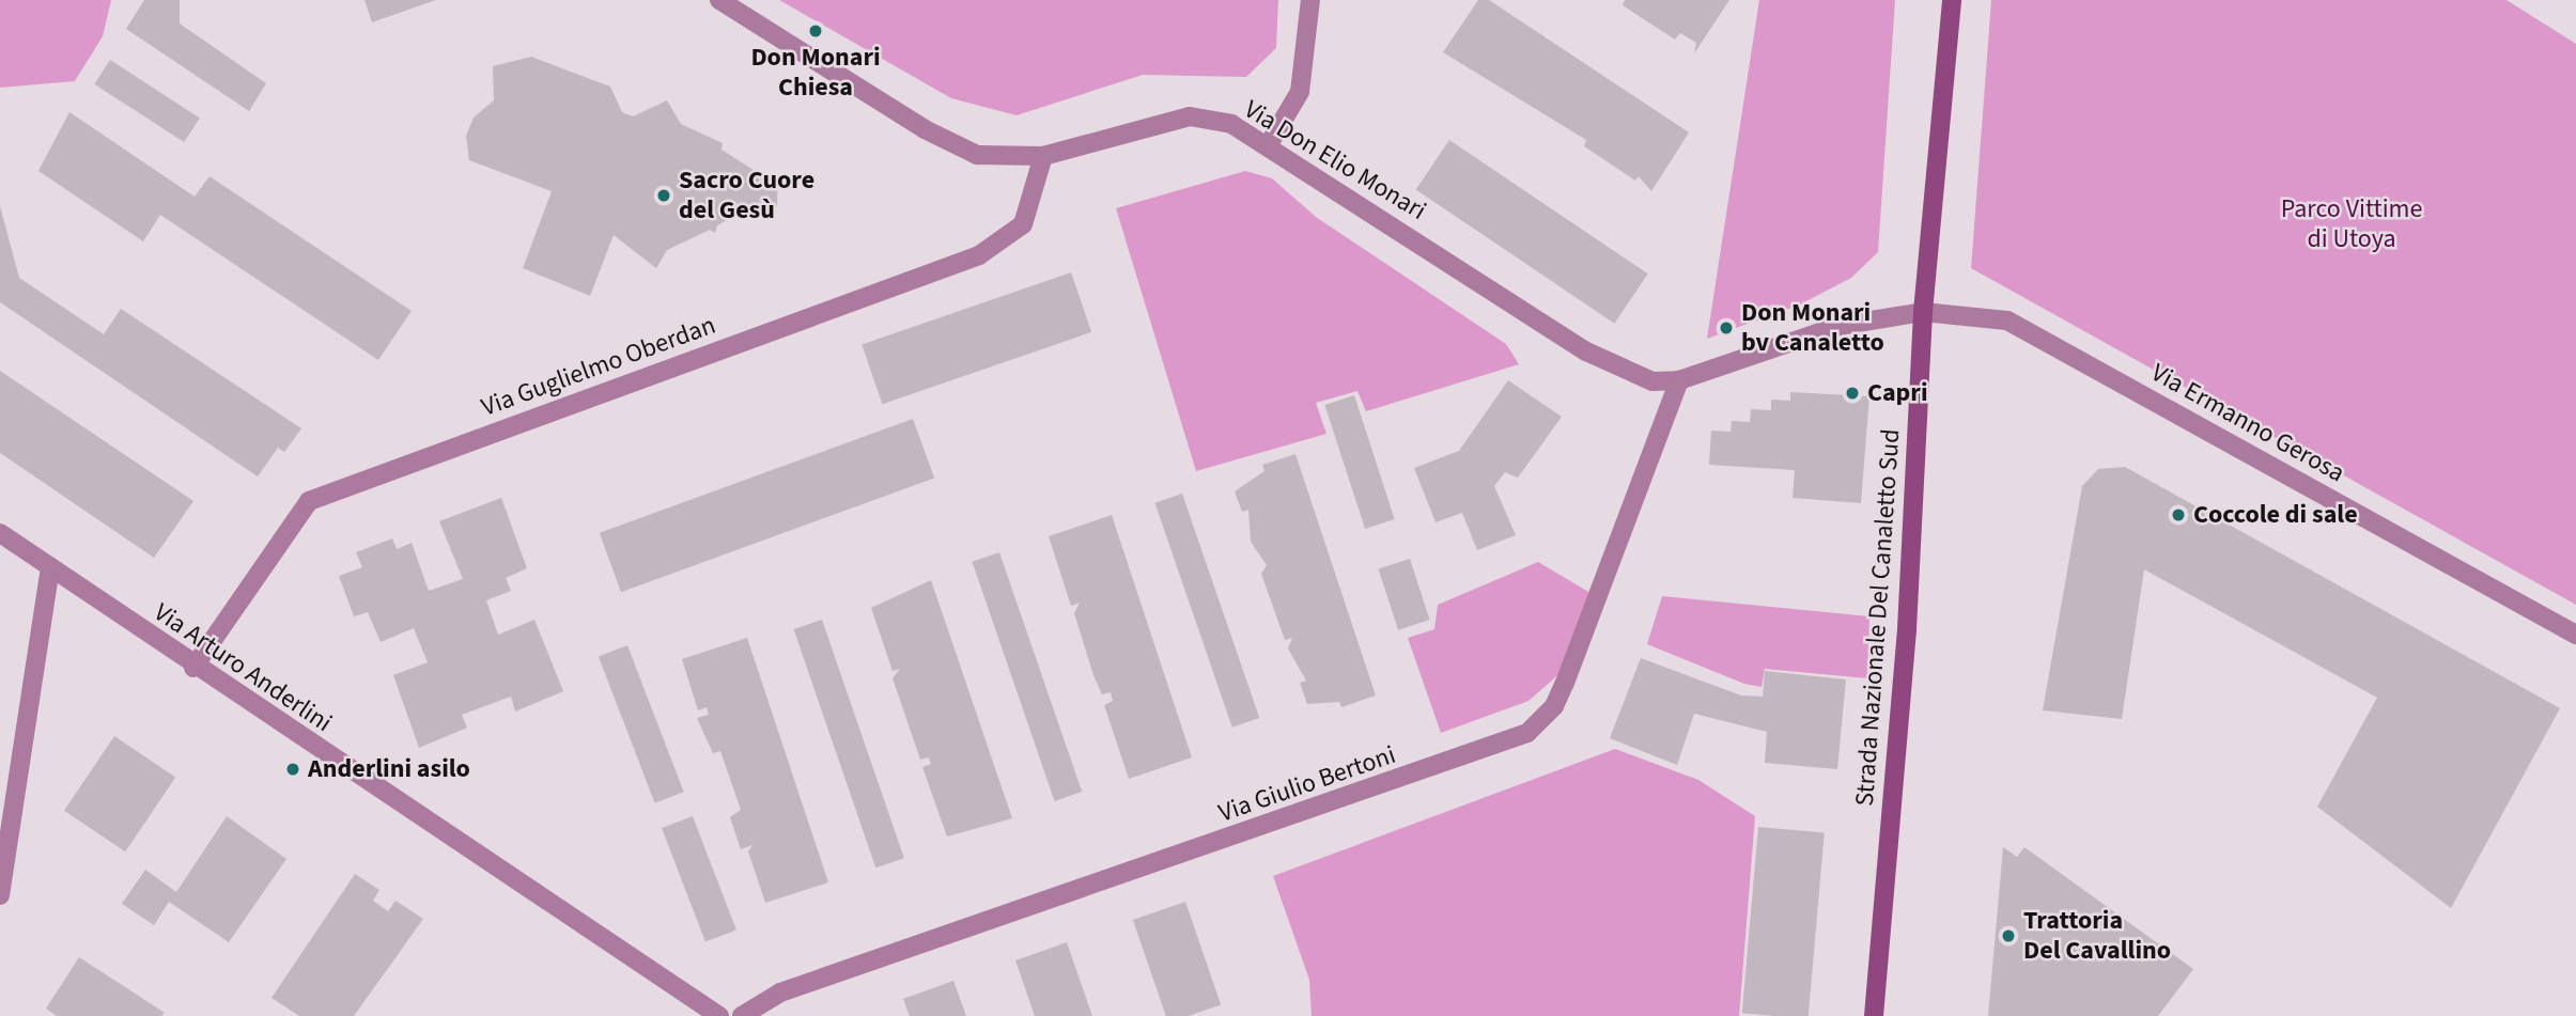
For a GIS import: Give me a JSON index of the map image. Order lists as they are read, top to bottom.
{
  "streets": {
    "main road": ["Strada Nazionale Del Canaletto Sud"],
    "street": [
      "Via Don Elio Monari",
      "Via Guglielmo Oberdan",
      "Via Ermanno Gerosa",
      "Via Arturo Anderlini",
      "Via Giulio Bertoni"
    ]
  },
  "crossings": [
    ["Via Don Elio Monari", "Via Guglielmo Oberdan"],
    ["Via Don Elio Monari", "Via Ermanno Gerosa"],
    ["Via Don Elio Monari", "Strada Nazionale Del Canaletto Sud"],
    ["Via Don Elio Monari", "Via Giulio Bertoni"],
    ["Via Guglielmo Oberdan", "Via Arturo Anderlini"],
    ["Via Ermanno Gerosa", "Strada Nazionale Del Canaletto Sud"]
  ],
  "parks": ["Parco Vittime di Utoya"],
  "places": [
    "Don Monari Chiesa",
    "Sacro Cuore del Gesù",
    "Don Monari bv Canaletto",
    "Capri",
    "Coccole di sale",
    "Anderlini asilo",
    "Trattoria Del Cavallino"
  ]
}
